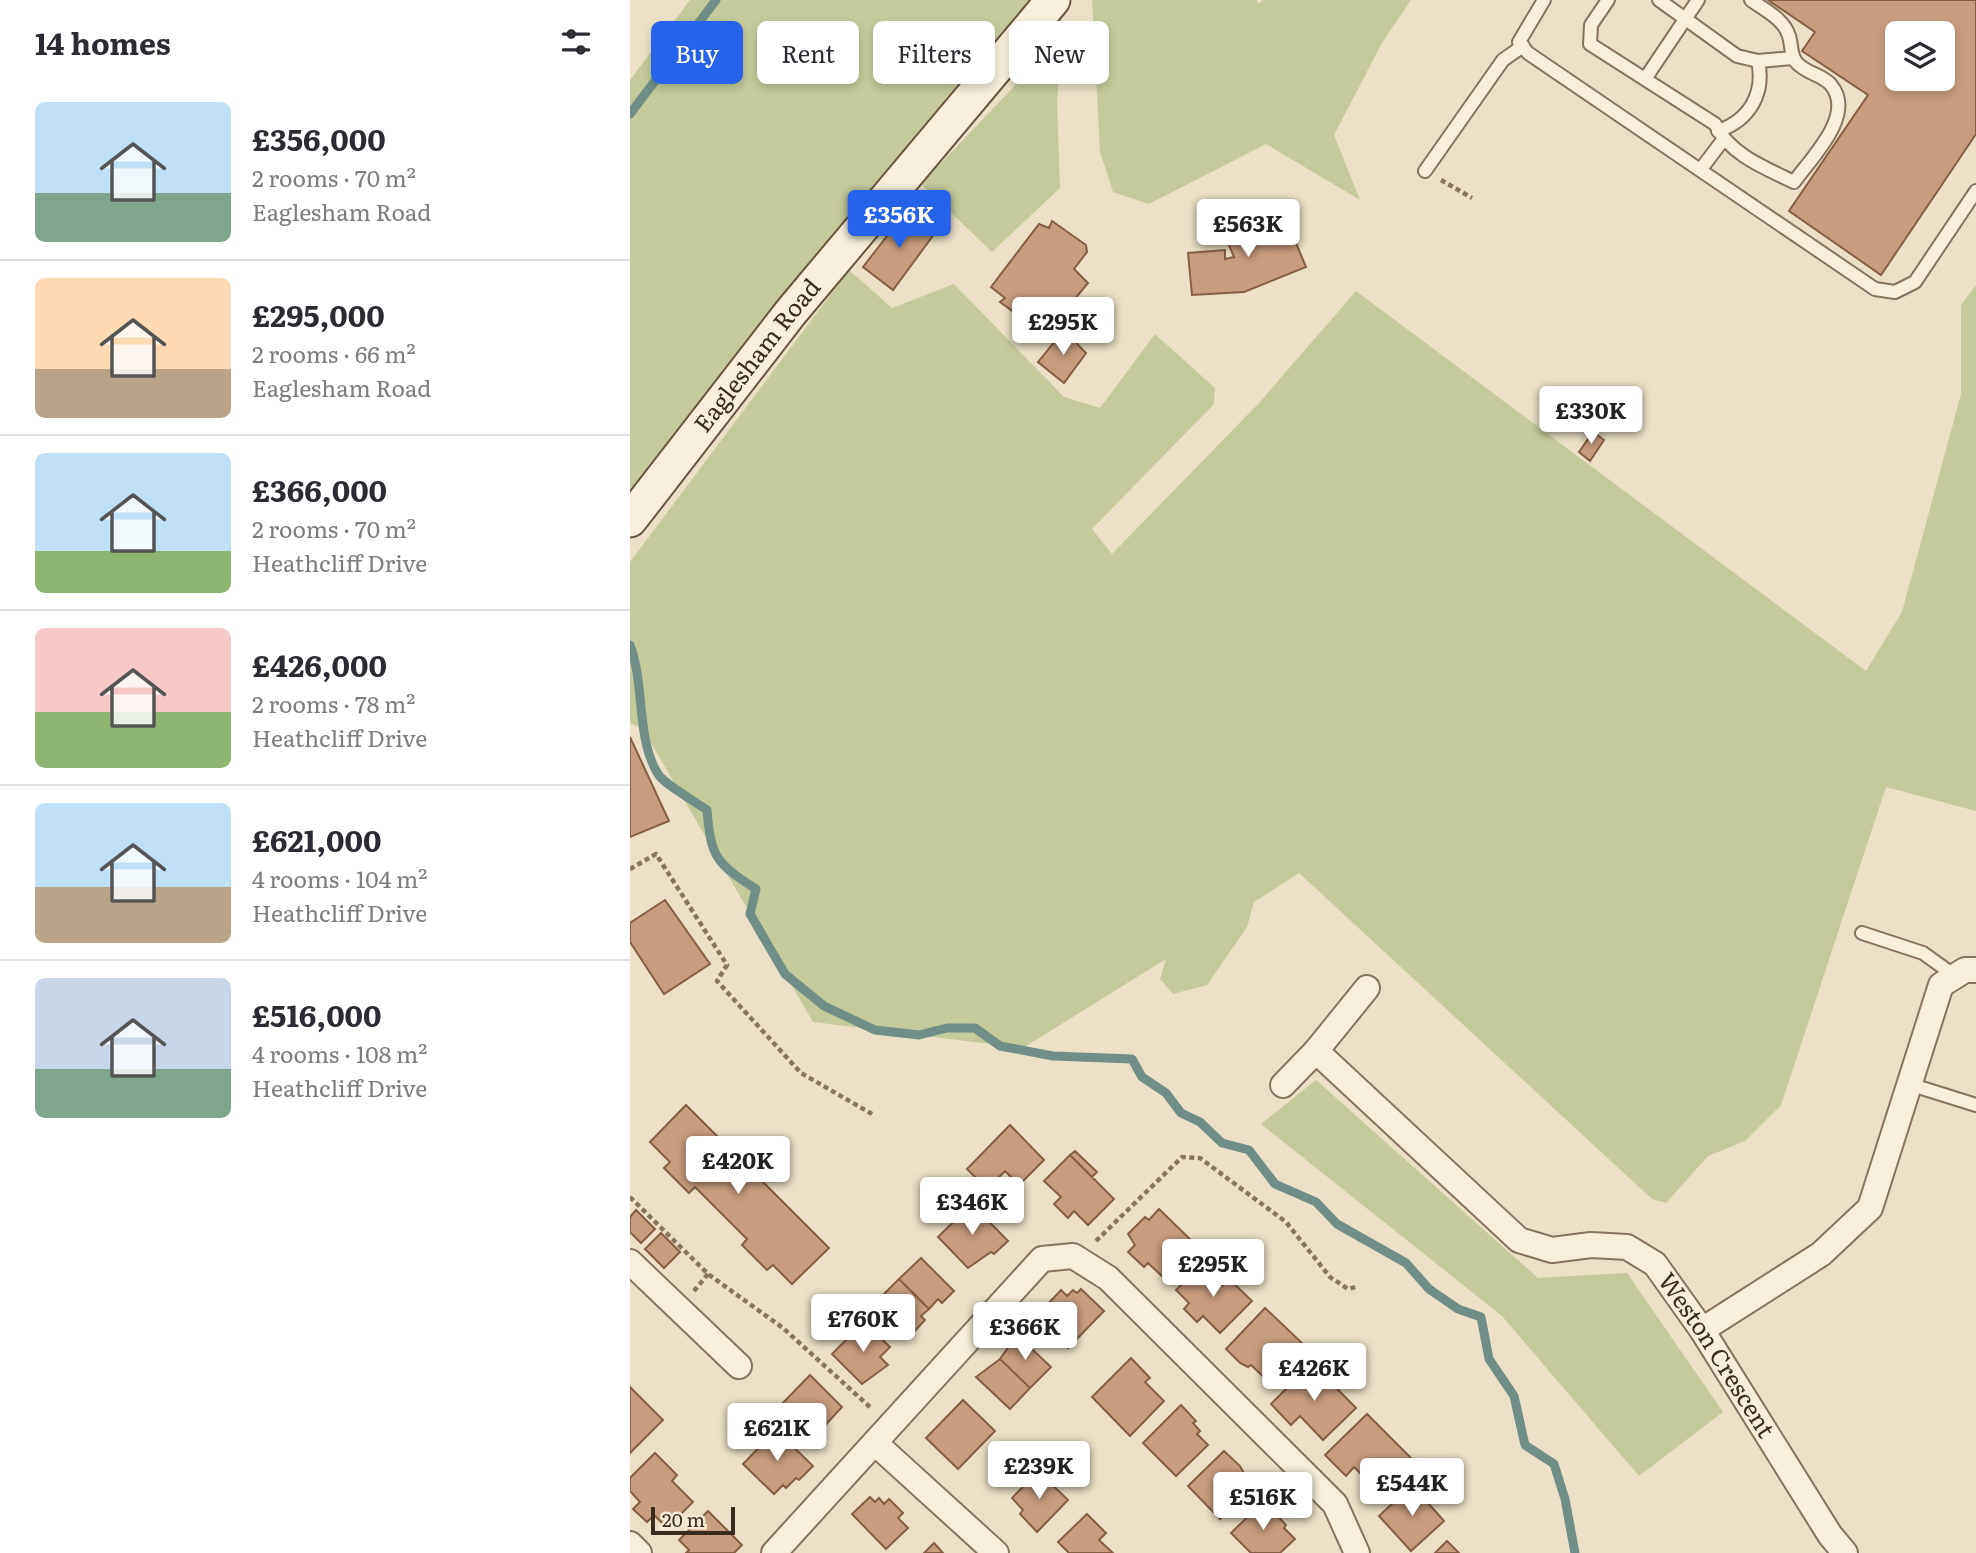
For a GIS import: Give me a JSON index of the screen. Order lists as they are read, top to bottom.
{
  "streets": {
    "main road": ["Eaglesham Road"],
    "street": ["Weston Crescent"]
  },
  "scale_bar": "20 m",
  "page": {
    "heading": "14 homes",
    "chip": [
      "Buy",
      "Rent",
      "Filters",
      "New"
    ],
    "list": [
      {
        "name": "£356,000",
        "note": "2 rooms · 70 m² · Eaglesham Road"
      },
      {
        "name": "£295,000",
        "note": "2 rooms · 66 m² · Eaglesham Road"
      },
      {
        "name": "£366,000",
        "note": "2 rooms · 70 m² · Heathcliff Drive"
      },
      {
        "name": "£426,000",
        "note": "2 rooms · 78 m² · Heathcliff Drive"
      },
      {
        "name": "£621,000",
        "note": "4 rooms · 104 m² · Heathcliff Drive"
      },
      {
        "name": "£516,000",
        "note": "4 rooms · 108 m² · Heathcliff Drive"
      }
    ],
    "price": [
      "£356K",
      "£563K",
      "£295K",
      "£330K",
      "£420K",
      "£346K",
      "£295K",
      "£760K",
      "£366K",
      "£426K",
      "£621K",
      "£239K",
      "£544K",
      "£516K"
    ],
    "scale": "20 m"
  }
}
